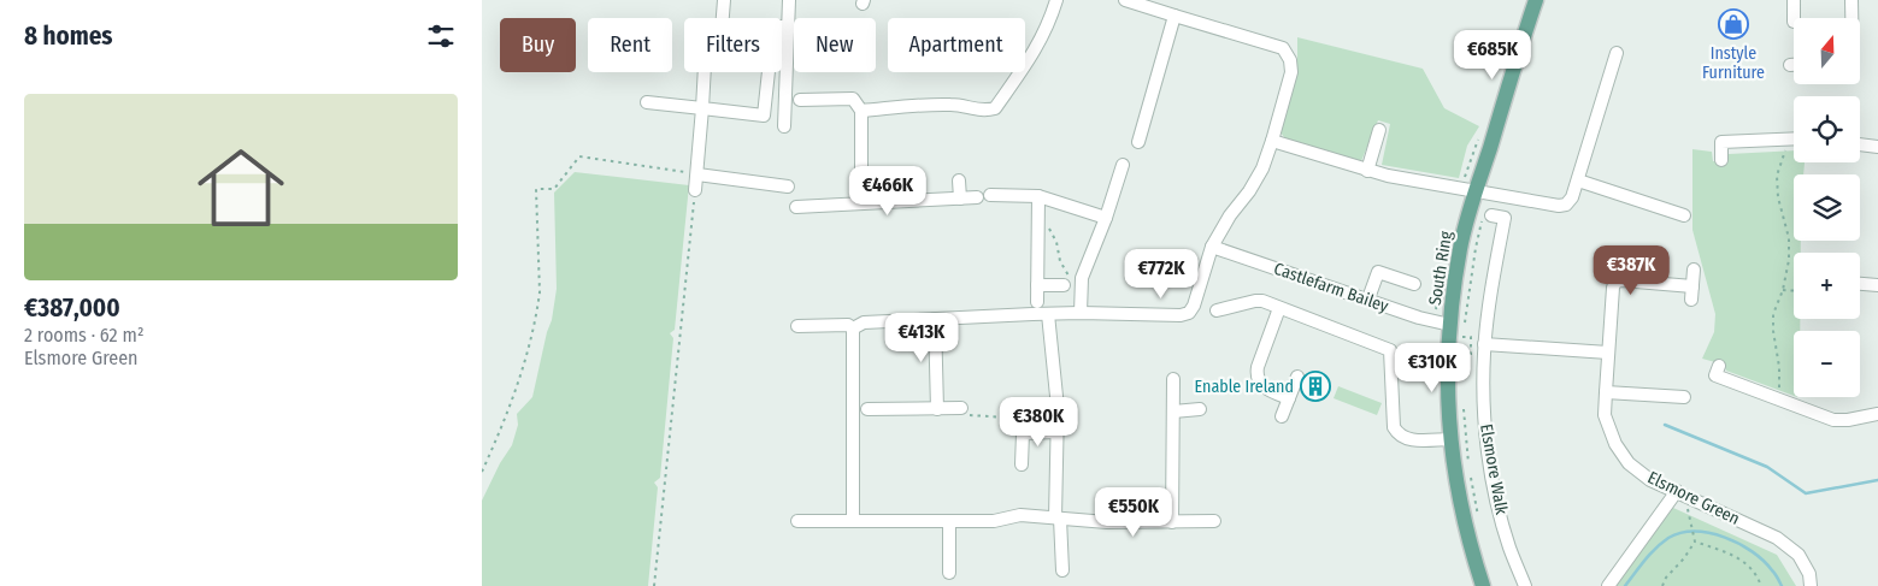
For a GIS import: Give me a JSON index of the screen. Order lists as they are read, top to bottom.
{
  "streets": {
    "main road": ["South Ring"],
    "street": ["Castlefarm Bailey", "Elsmore Walk", "Elsmore Green"]
  },
  "crossings": [
    ["South Ring", "Castlefarm Bailey"]
  ],
  "places": {
    "shop": ["Instyle Furniture"],
    "building": ["Enable Ireland"]
  },
  "north": "top",
  "page": {
    "heading": "8 homes",
    "map_buttons": ["+", "−"],
    "chip": [
      "Buy",
      "Rent",
      "Filters",
      "New",
      "Apartment"
    ],
    "price": [
      "€685K",
      "€466K",
      "€387K",
      "€772K",
      "€413K",
      "€310K",
      "€380K",
      "€550K"
    ],
    "list": [
      {
        "name": "€387,000",
        "note": "2 rooms · 62 m² · Elsmore Green"
      }
    ]
  }
}
